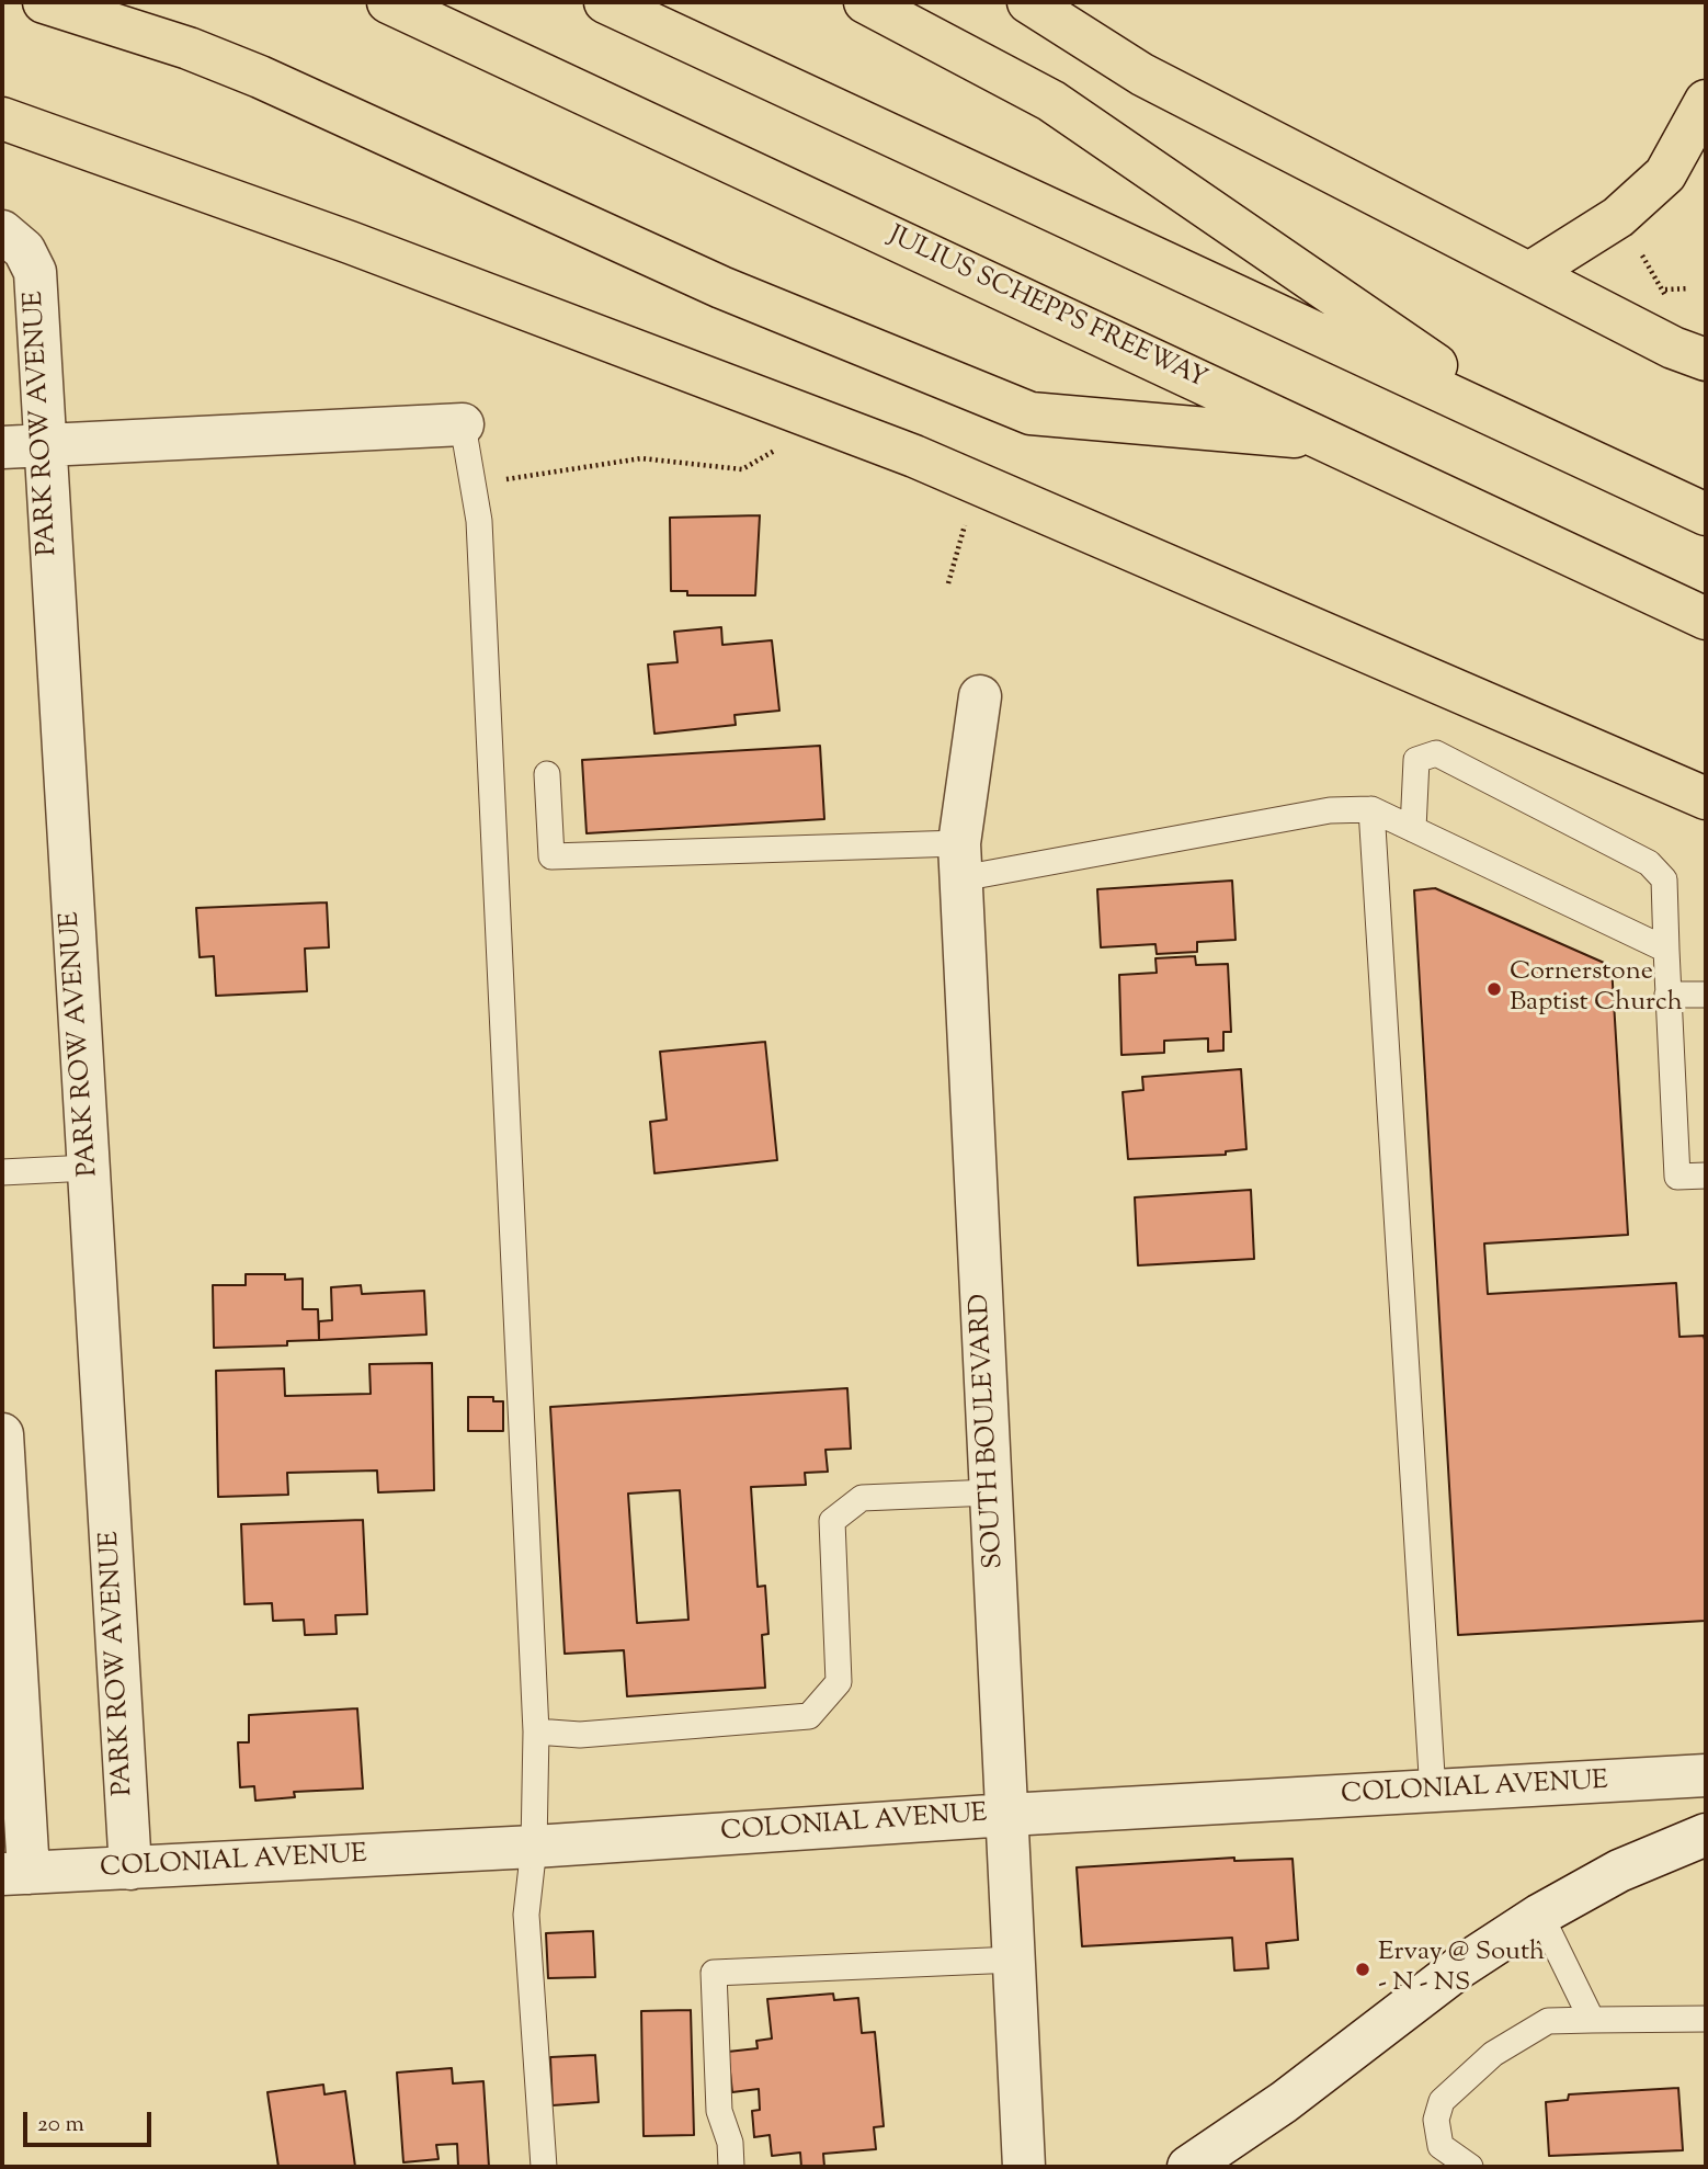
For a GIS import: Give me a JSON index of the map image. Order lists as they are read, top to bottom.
{
  "streets": {
    "highway": ["JULIUS SCHEPPS FREEWAY"],
    "street": ["PARK ROW AVENUE", "SOUTH BOULEVARD", "COLONIAL AVENUE"]
  },
  "crossings": [
    ["PARK ROW AVENUE", "COLONIAL AVENUE"],
    ["SOUTH BOULEVARD", "COLONIAL AVENUE"]
  ],
  "places": ["Cornerstone Baptist Church", "Ervay @ South - N - NS"],
  "scale_bar": "20 m"
}
